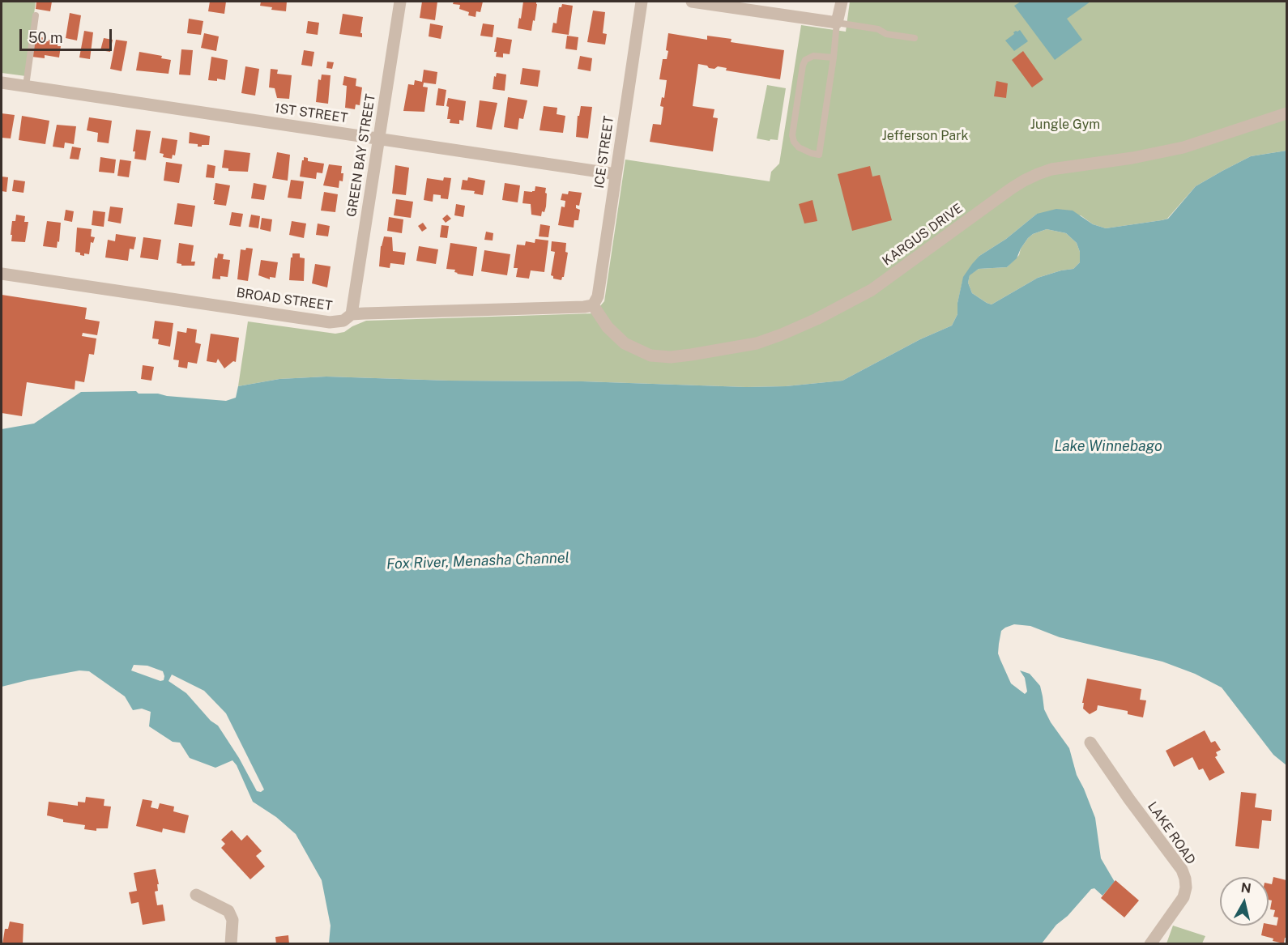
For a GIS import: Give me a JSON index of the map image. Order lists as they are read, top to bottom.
{
  "streets": {
    "street": [
      "1ST STREET",
      "ICE STREET",
      "GREEN BAY STREET",
      "KARGUS DRIVE",
      "BROAD STREET",
      "LAKE ROAD"
    ]
  },
  "crossings": [
    ["1ST STREET", "ICE STREET"],
    ["1ST STREET", "GREEN BAY STREET"],
    ["ICE STREET", "KARGUS DRIVE"],
    ["ICE STREET", "BROAD STREET"],
    ["GREEN BAY STREET", "BROAD STREET"],
    ["KARGUS DRIVE", "BROAD STREET"]
  ],
  "water": ["Lake Winnebago", "Fox River, Menasha Channel"],
  "parks": ["Jungle Gym", "Jefferson Park"],
  "scale_bar": "50 m",
  "north": "top"
}
